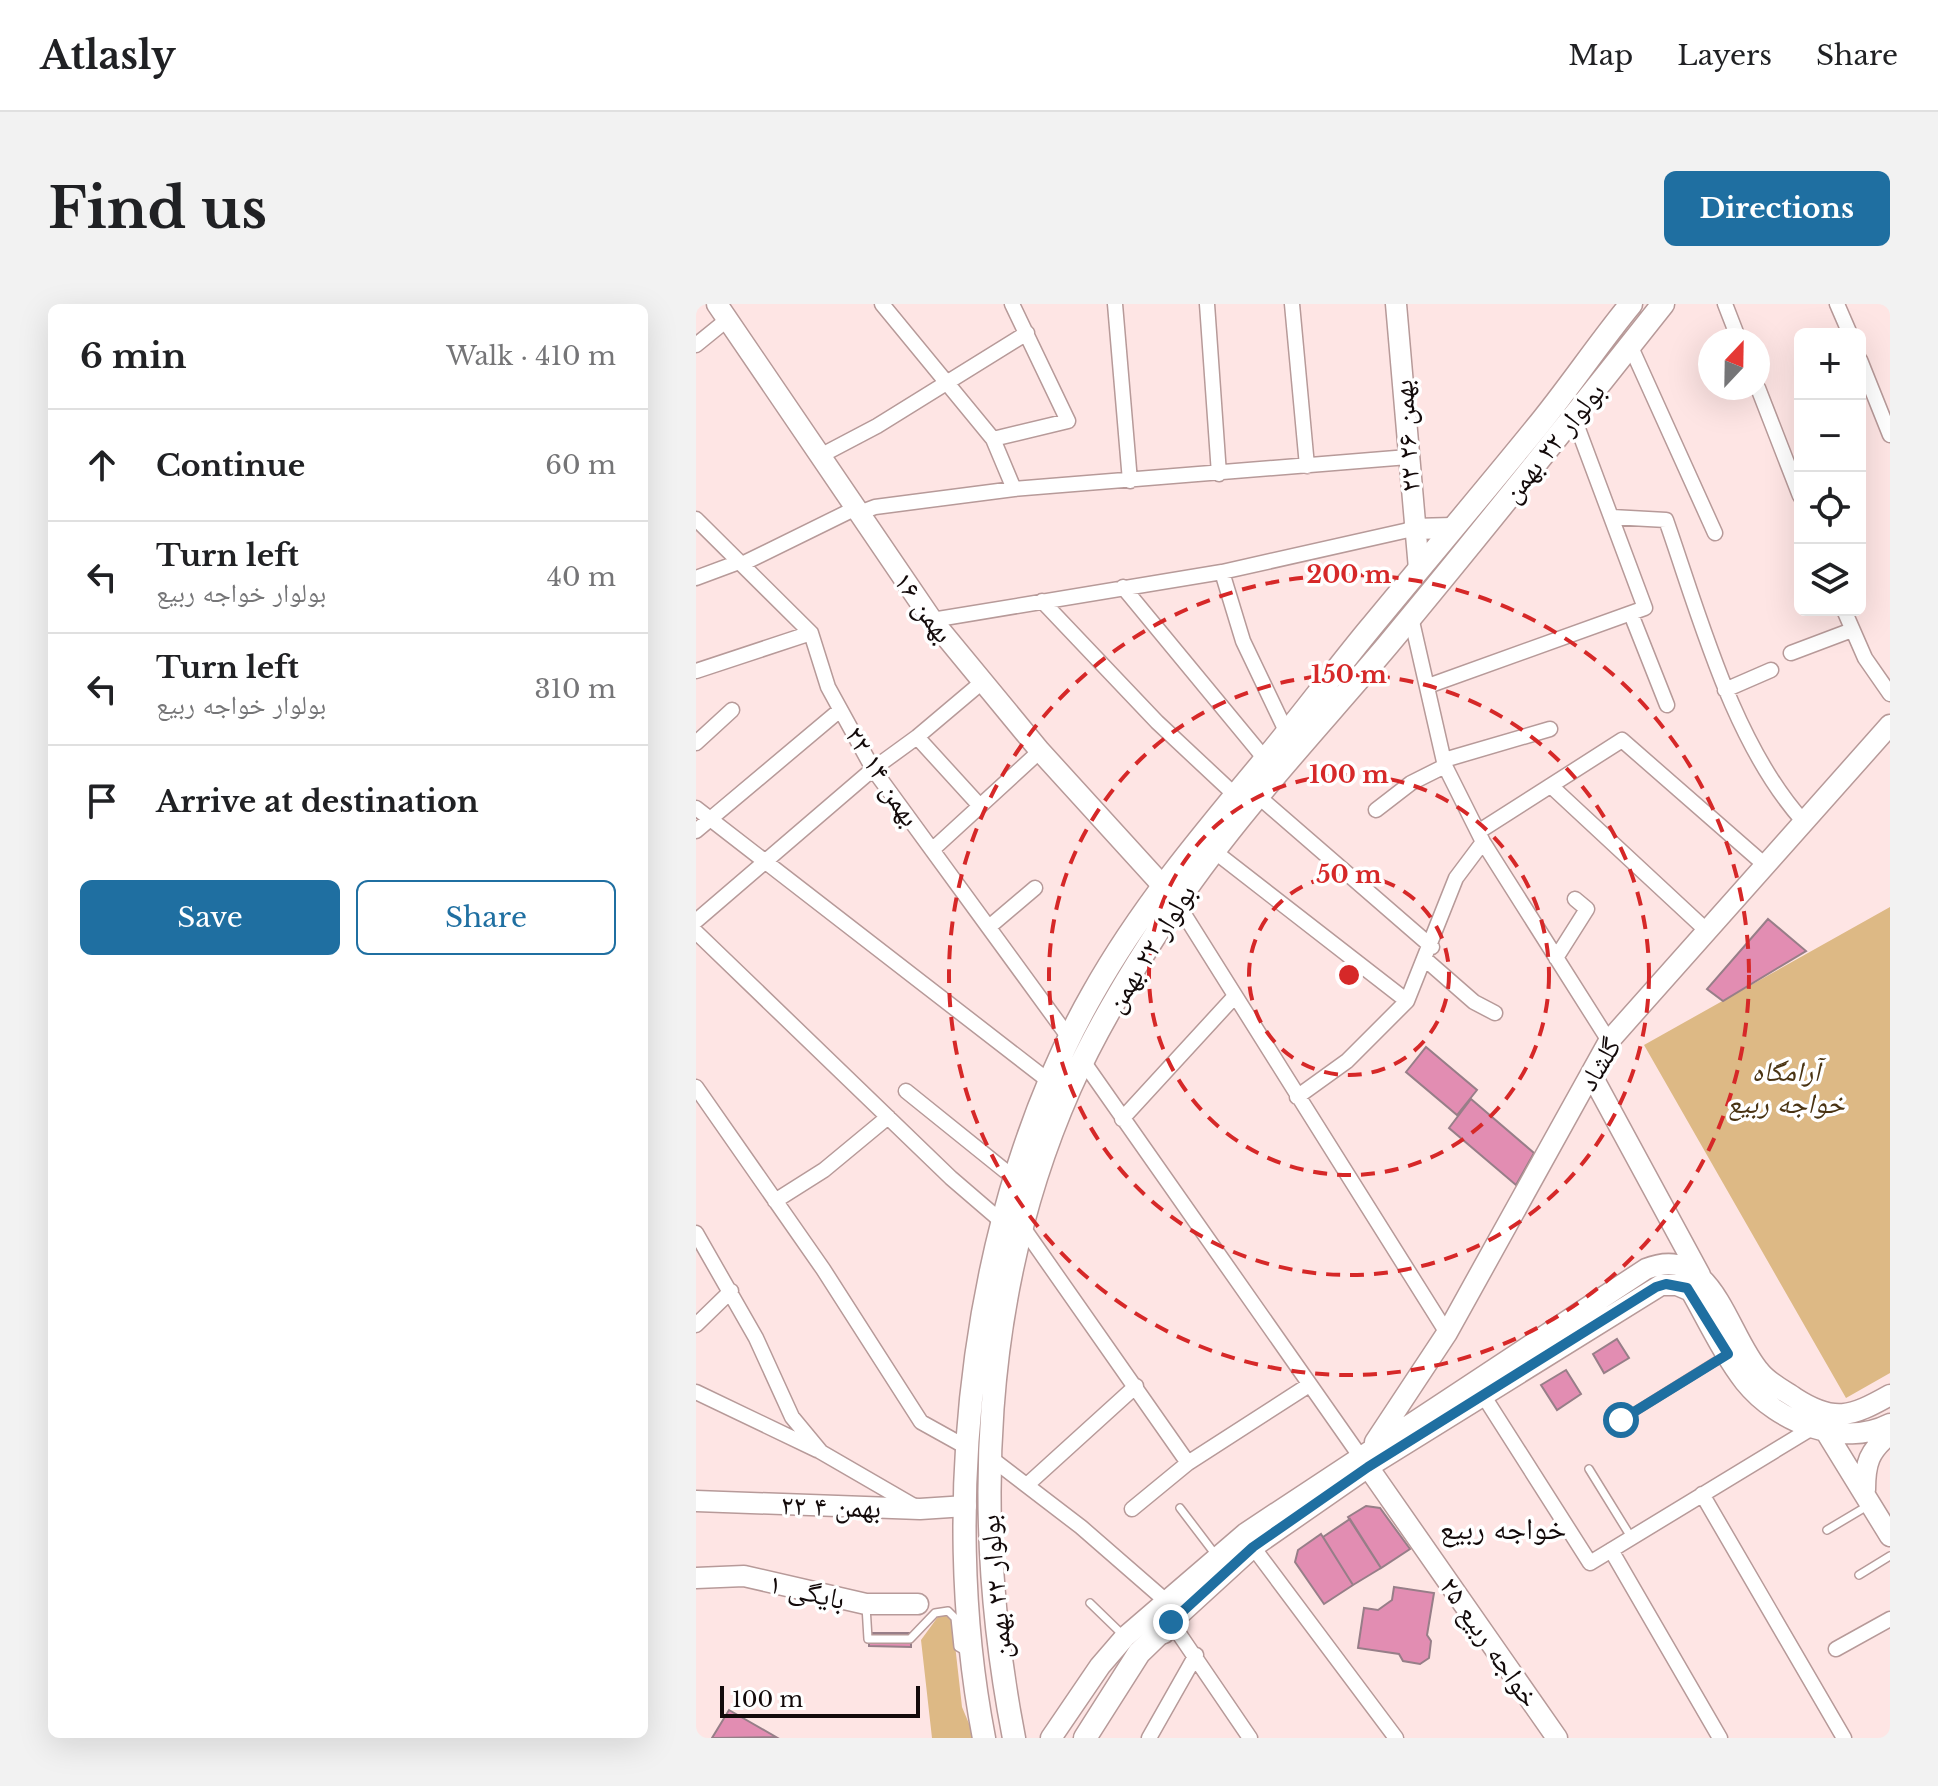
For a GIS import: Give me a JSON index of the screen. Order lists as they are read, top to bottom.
{
  "streets": {
    "main road": ["بولوار ۲۲ بهمن"],
    "street": [
      "۲۲ بهمن ۲۶",
      "بهمن ۱۶",
      "۲۲ بهمن ۱۴",
      "گلشاد",
      "۲۲ بهمن ۴",
      "بایگی ۱",
      "خواجه ربیع ۲۵"
    ]
  },
  "crossings": [
    ["۲۲ بهمن ۲۶", "بولوار ۲۲ بهمن"],
    ["بولوار ۲۲ بهمن", "بهمن ۱۶"],
    ["بولوار ۲۲ بهمن", "۲۲ بهمن ۱۴"],
    ["بولوار ۲۲ بهمن", "۲۲ بهمن ۴"],
    ["گلشاد", "خواجه ربیع ۲۵"]
  ],
  "districts": ["خواجه ربیع"],
  "parks": ["آرامگاه خواجه ربیع"],
  "scale_bar": "100 m",
  "north": "top",
  "page": {
    "header": "Atlasly",
    "nav": ["Map", "Layers", "Share"],
    "buttons": [
      "Directions",
      ["Save", "Share"]
    ],
    "title": "Find us",
    "heading": ["6 min", "Walk · 410 m"],
    "map_buttons": ["+", "−"],
    "list": [
      ["Continue", "60 m"],
      ["Turn left", "بولوار خواجه ربیع", "40 m"],
      ["Turn left", "بولوار خواجه ربیع", "310 m"],
      "Arrive at destination"
    ],
    "scale": "100 m"
  },
  "rings": [
    "200 m",
    "150 m",
    "100 m",
    "50 m"
  ]
}
